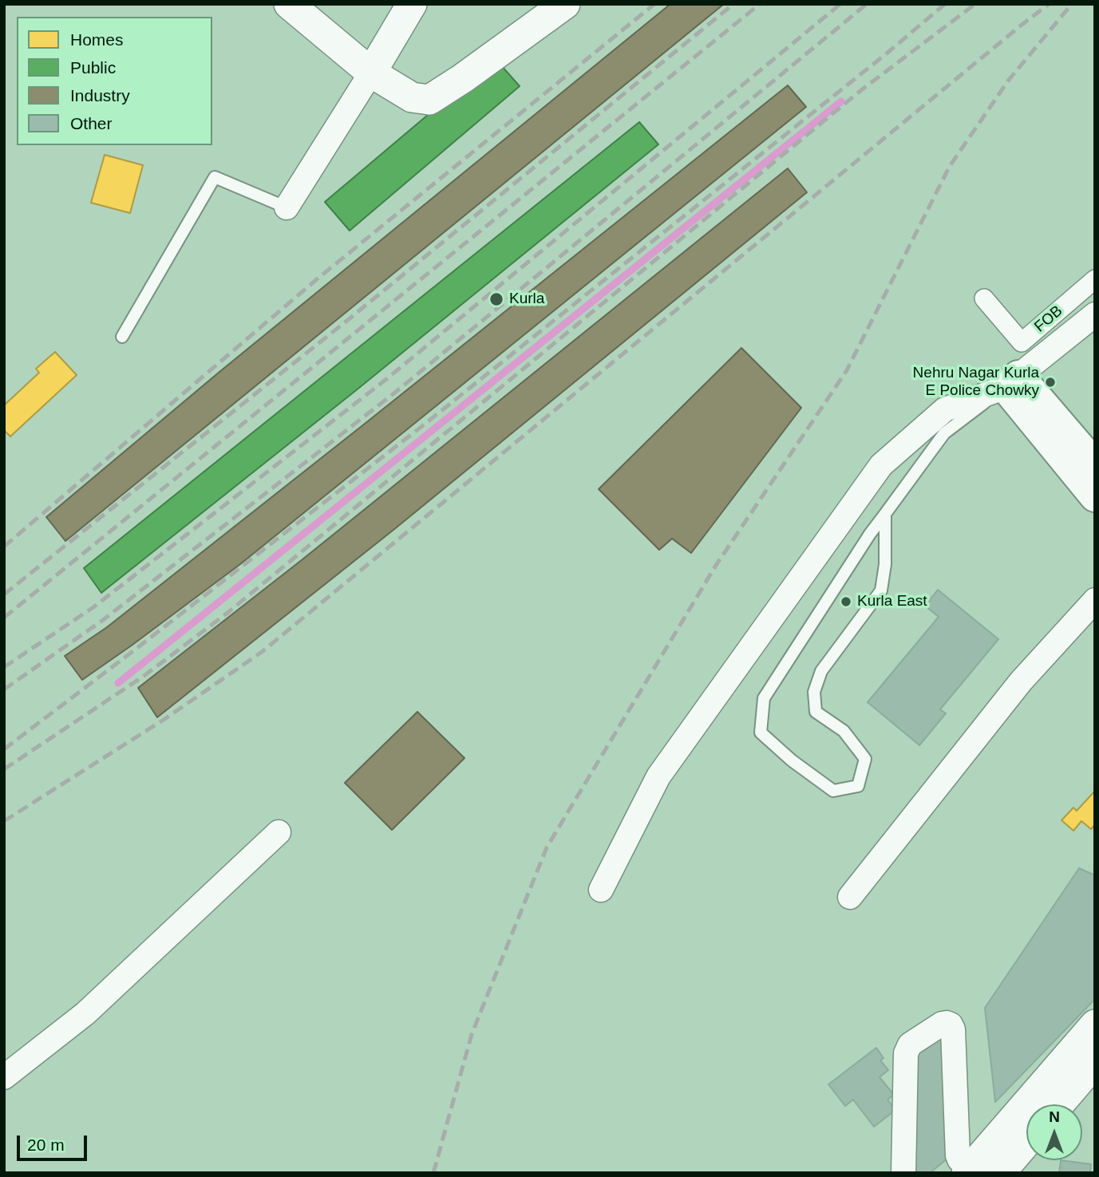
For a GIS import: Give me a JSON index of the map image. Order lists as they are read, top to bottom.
{
  "streets": {
    "street": ["FOB"]
  },
  "places": ["Kurla", "Nehru Nagar Kurla E Police Chowky", "Kurla East"],
  "legend": [
    "Homes",
    "Public",
    "Industry",
    "Other"
  ],
  "scale_bar": "20 m",
  "north": "top"
}
